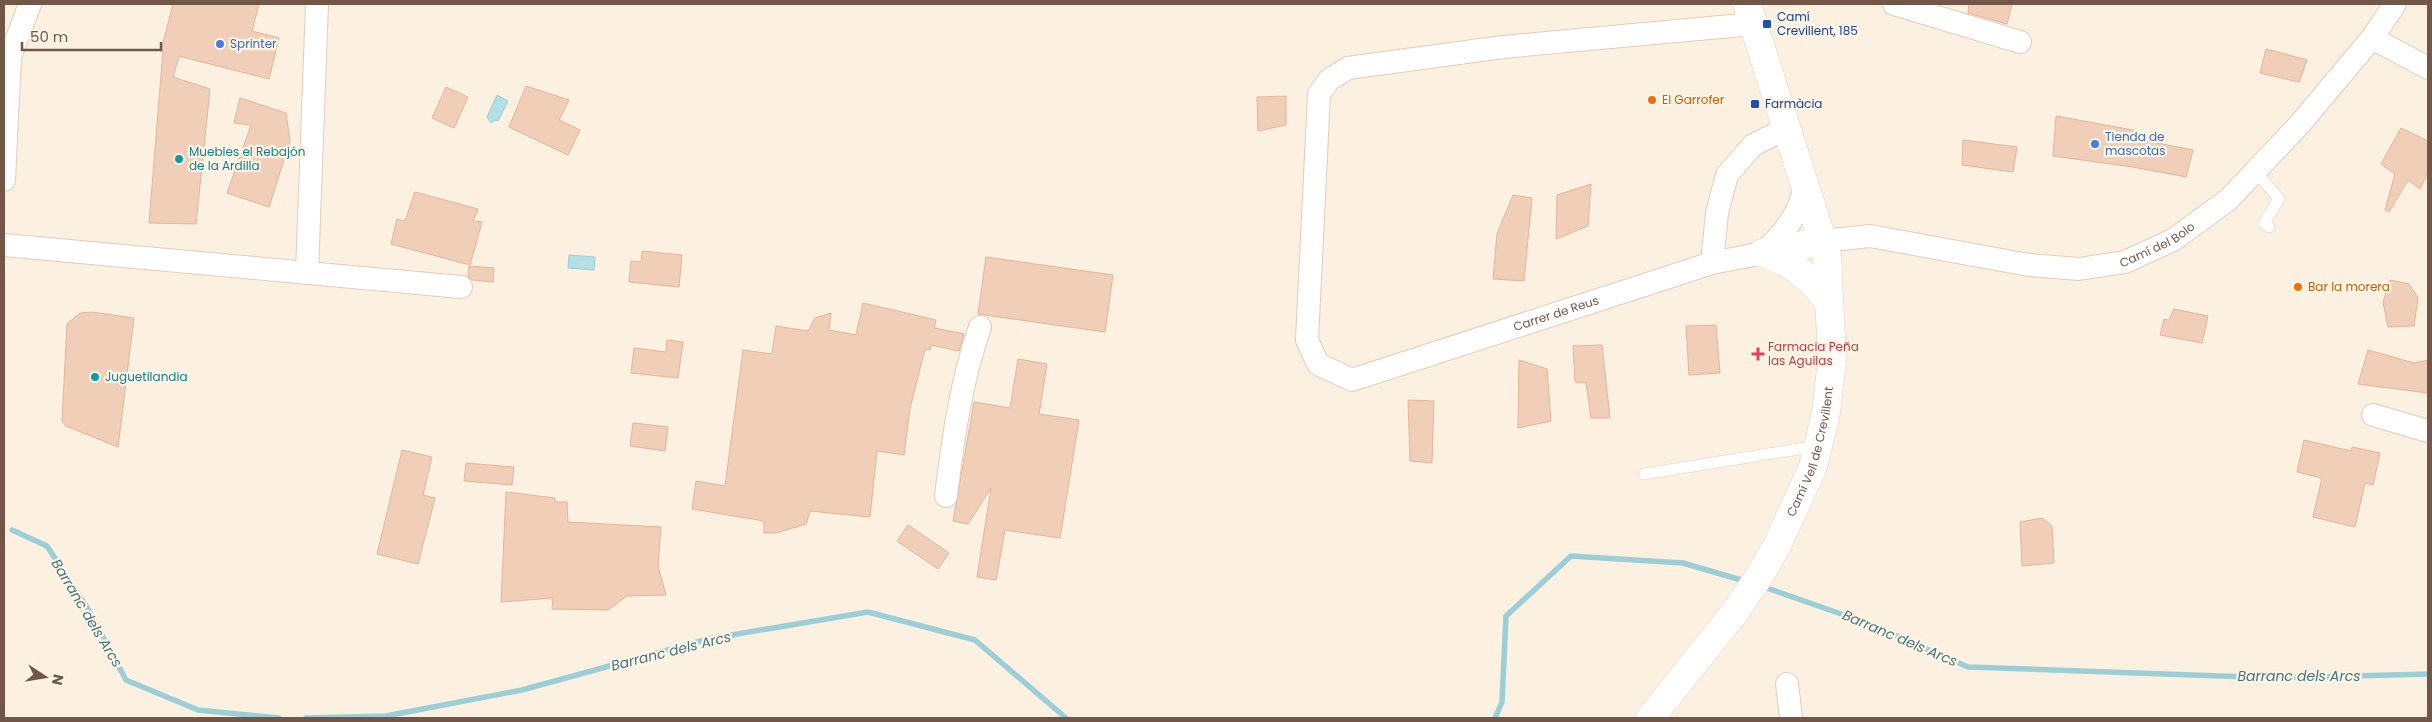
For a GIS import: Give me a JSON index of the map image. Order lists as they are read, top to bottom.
{
  "streets": {
    "street": ["Camí del Bolo", "Carrer de Reus", "Camí Vell de Crevillent"]
  },
  "crossings": [
    ["Camí del Bolo", "Camí Vell de Crevillent"],
    ["Carrer de Reus", "Camí Vell de Crevillent"]
  ],
  "water": ["Barranc dels Arcs"],
  "places": {
    "transit": ["Camí Crevillent, 185", "Farmàcia"],
    "other": [
      "Sprinter",
      "El Garrofer",
      "Tienda de mascotas",
      "Muebles el Rebajón de la Ardilla",
      "Bar la morera",
      "Juguetilandia"
    ],
    "health": ["Farmacia Peña las Aguilas"]
  },
  "scale_bar": "50 m",
  "north": "right"
}
